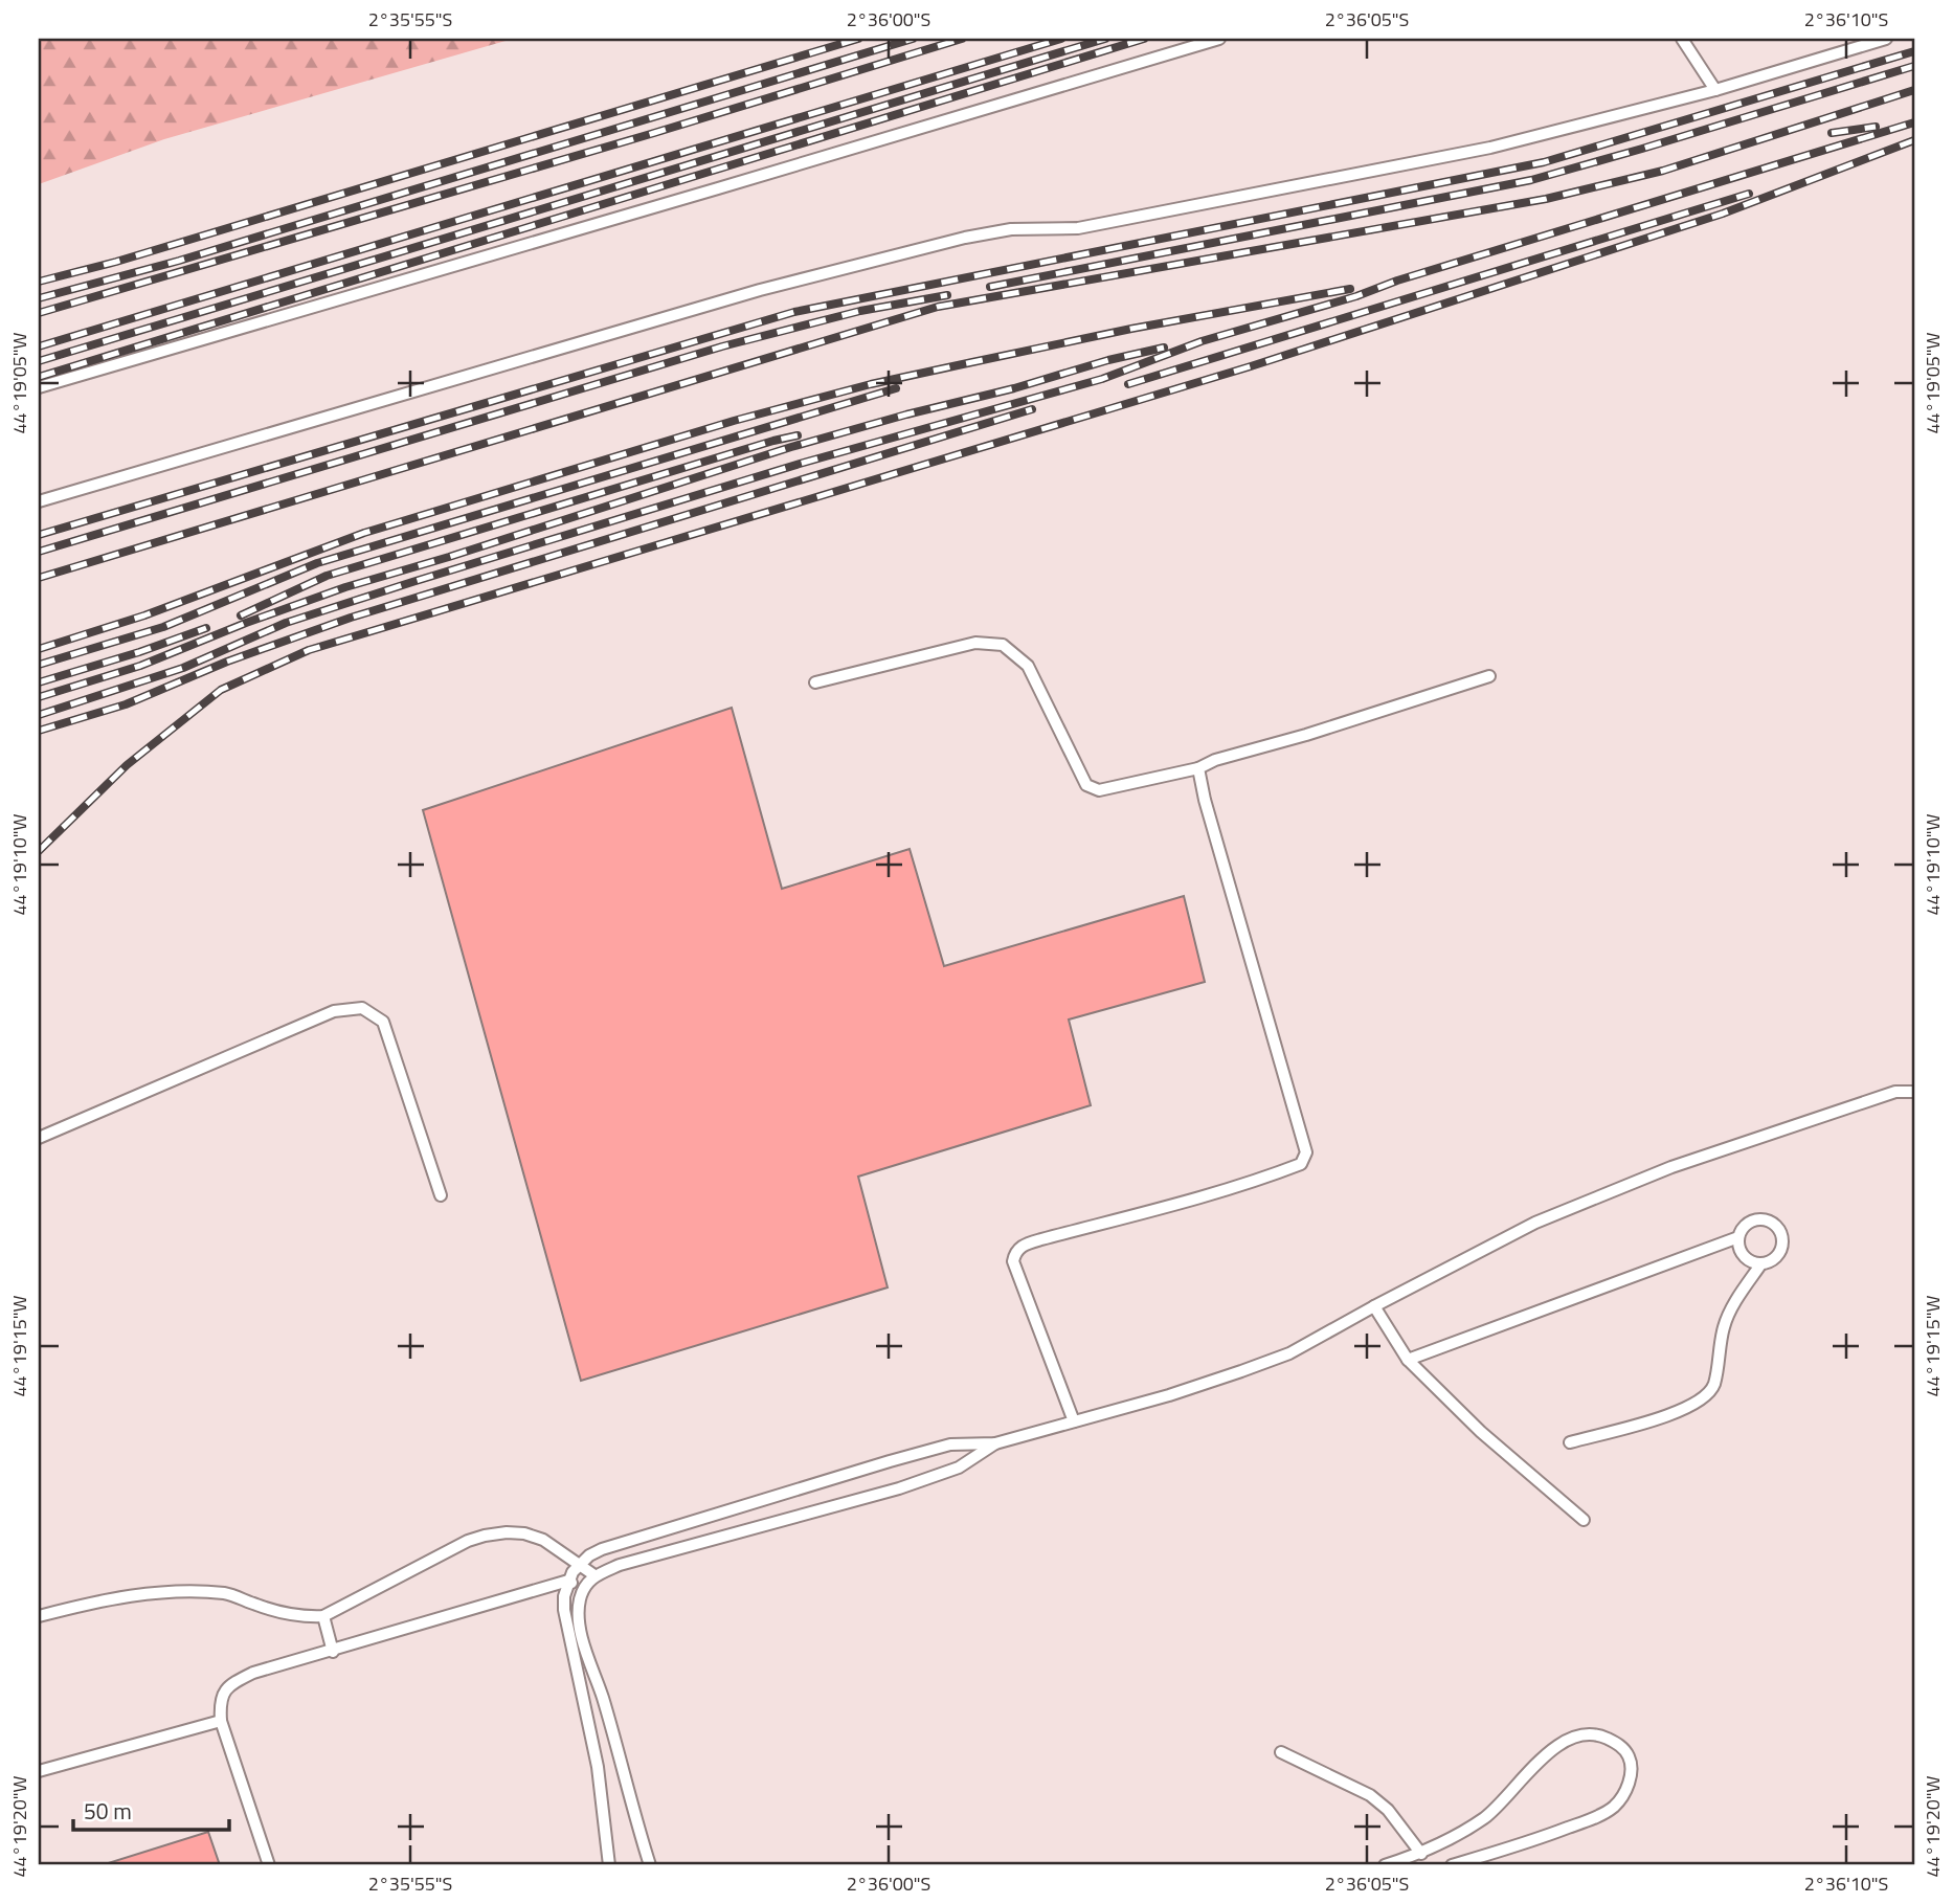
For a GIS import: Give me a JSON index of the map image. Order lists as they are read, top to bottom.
{
  "scale_bar": "50 m",
  "coordinates": [
    "2°35'55\"S",
    "2°36'00\"S",
    "2°36'05\"S",
    "2°36'10\"S",
    "44°19'05\"W",
    "44°19'10\"W",
    "44°19'15\"W",
    "44°19'20\"W"
  ]
}
